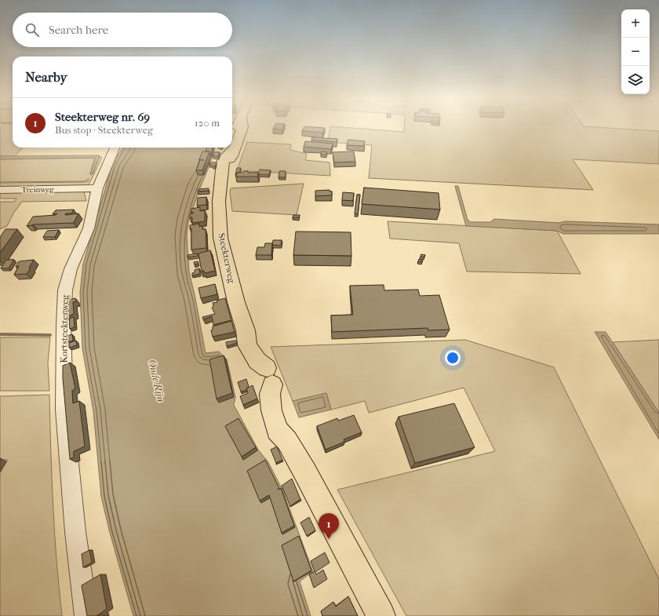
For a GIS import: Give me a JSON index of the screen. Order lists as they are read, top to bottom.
{
  "streets": {
    "main road": ["Steekterweg"],
    "street": ["Treinweg", "Kortsteekterweg"]
  },
  "crossings": [
    ["Treinweg", "Kortsteekterweg"]
  ],
  "water": ["Oude Rijn"],
  "page": {
    "map_buttons": ["+", "−"],
    "search": "Search here",
    "heading": "Nearby",
    "list": [
      {
        "mark": "1",
        "name": "Steekterweg nr. 69",
        "note": "Bus stop · Steekterweg",
        "value": "120 m"
      }
    ],
    "pins": "1"
  }
}
